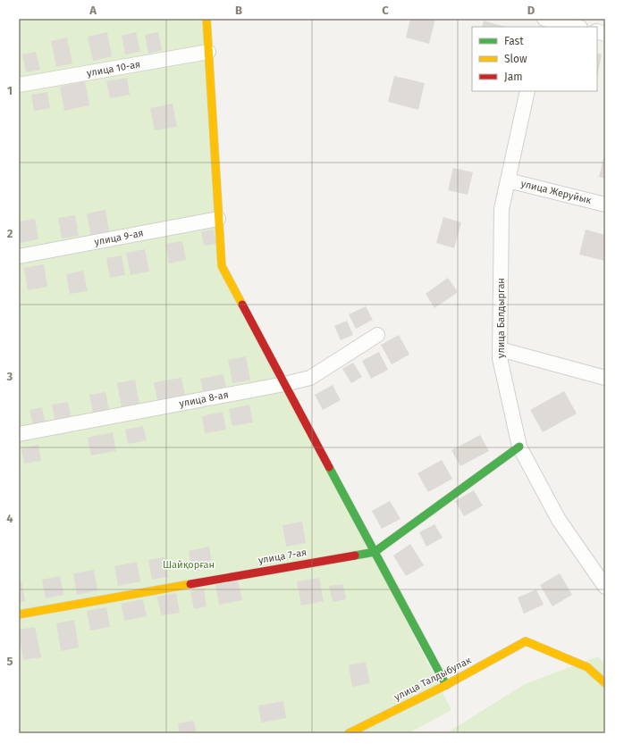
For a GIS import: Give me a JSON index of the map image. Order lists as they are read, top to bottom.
{
  "streets": {
    "street": [
      "улица 10-ая",
      "улица Жеруйык",
      "улица 9-ая",
      "улица Балдырган",
      "улица 8-ая",
      "улица 7-ая",
      "улица Талдыбулак"
    ]
  },
  "crossings": [
    ["улица Жеруйык", "улица Балдырган"],
    ["улица Балдырган", "улица 7-ая"]
  ],
  "parks": ["Шайқорған"],
  "legend": ["Fast", "Slow", "Jam"],
  "grid": {
    "columns": [
      "A",
      "B",
      "C",
      "D"
    ],
    "rows": [
      "1",
      "2",
      "3",
      "4",
      "5"
    ]
  }
}
